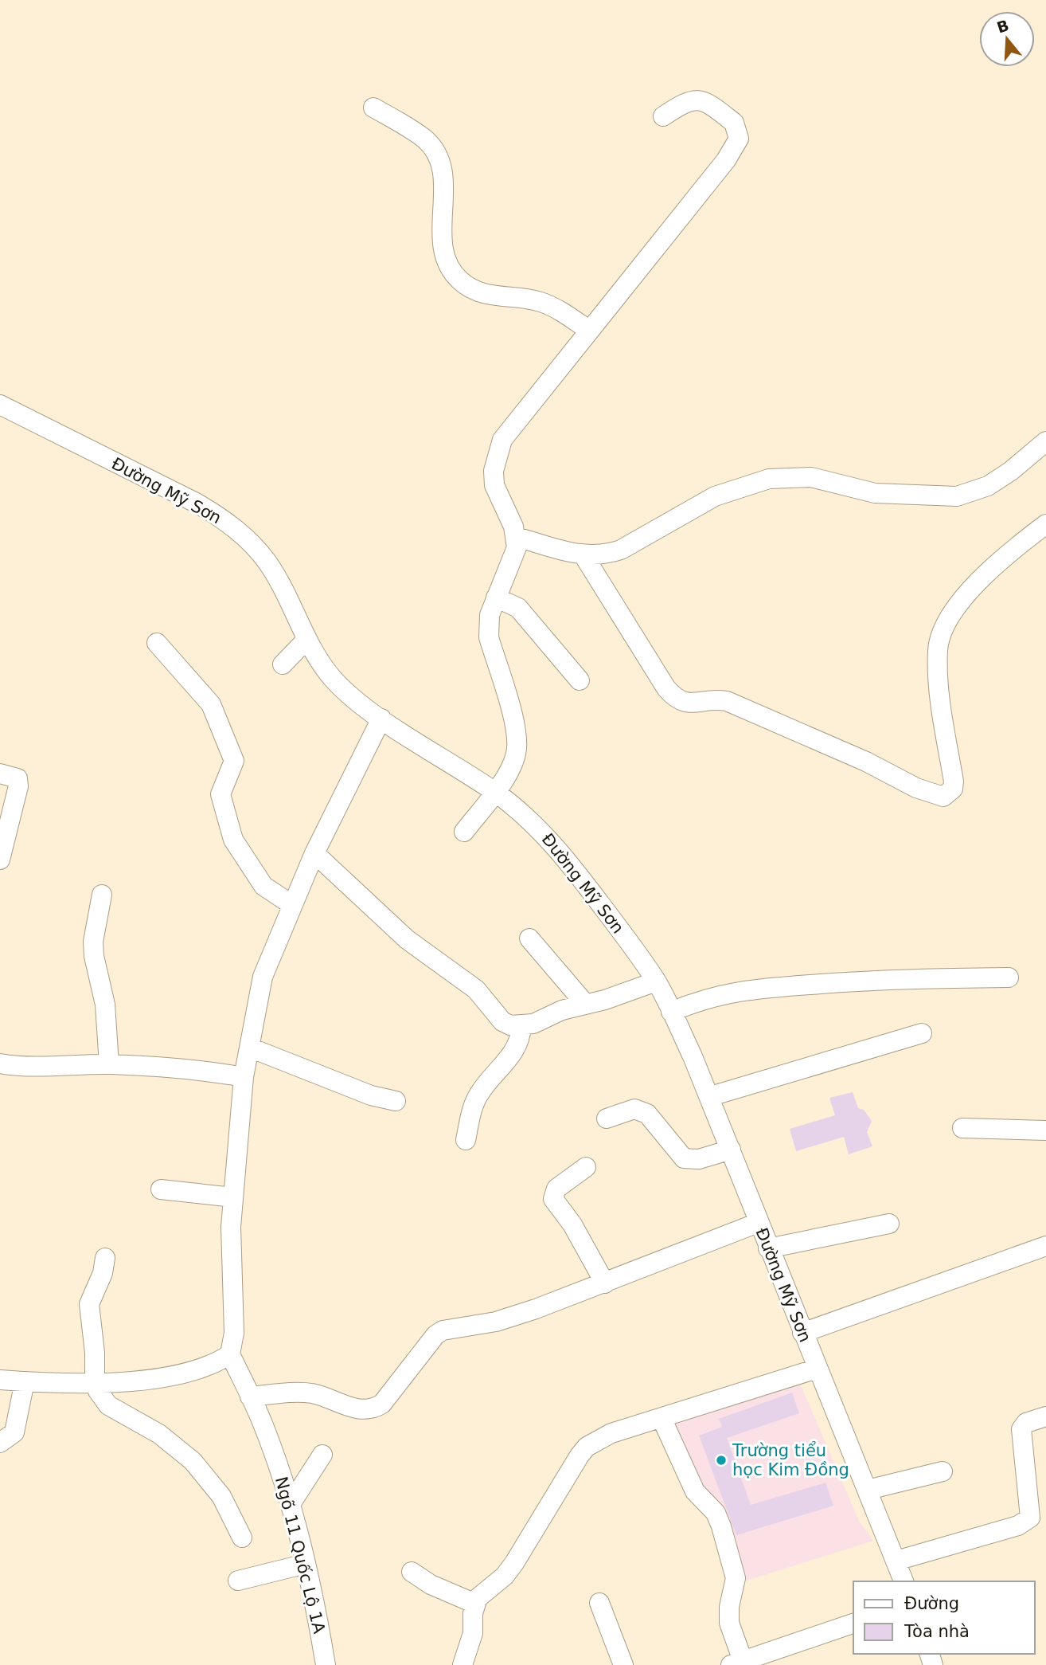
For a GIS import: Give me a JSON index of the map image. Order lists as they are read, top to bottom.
{
  "streets": {
    "street": ["Đường Mỹ Sơn", "Ngõ 11 Quốc Lộ 1A"]
  },
  "places": ["Trường tiểu học Kim Đồng"],
  "legend": ["Đường", "Tòa nhà"],
  "north": "top"
}
